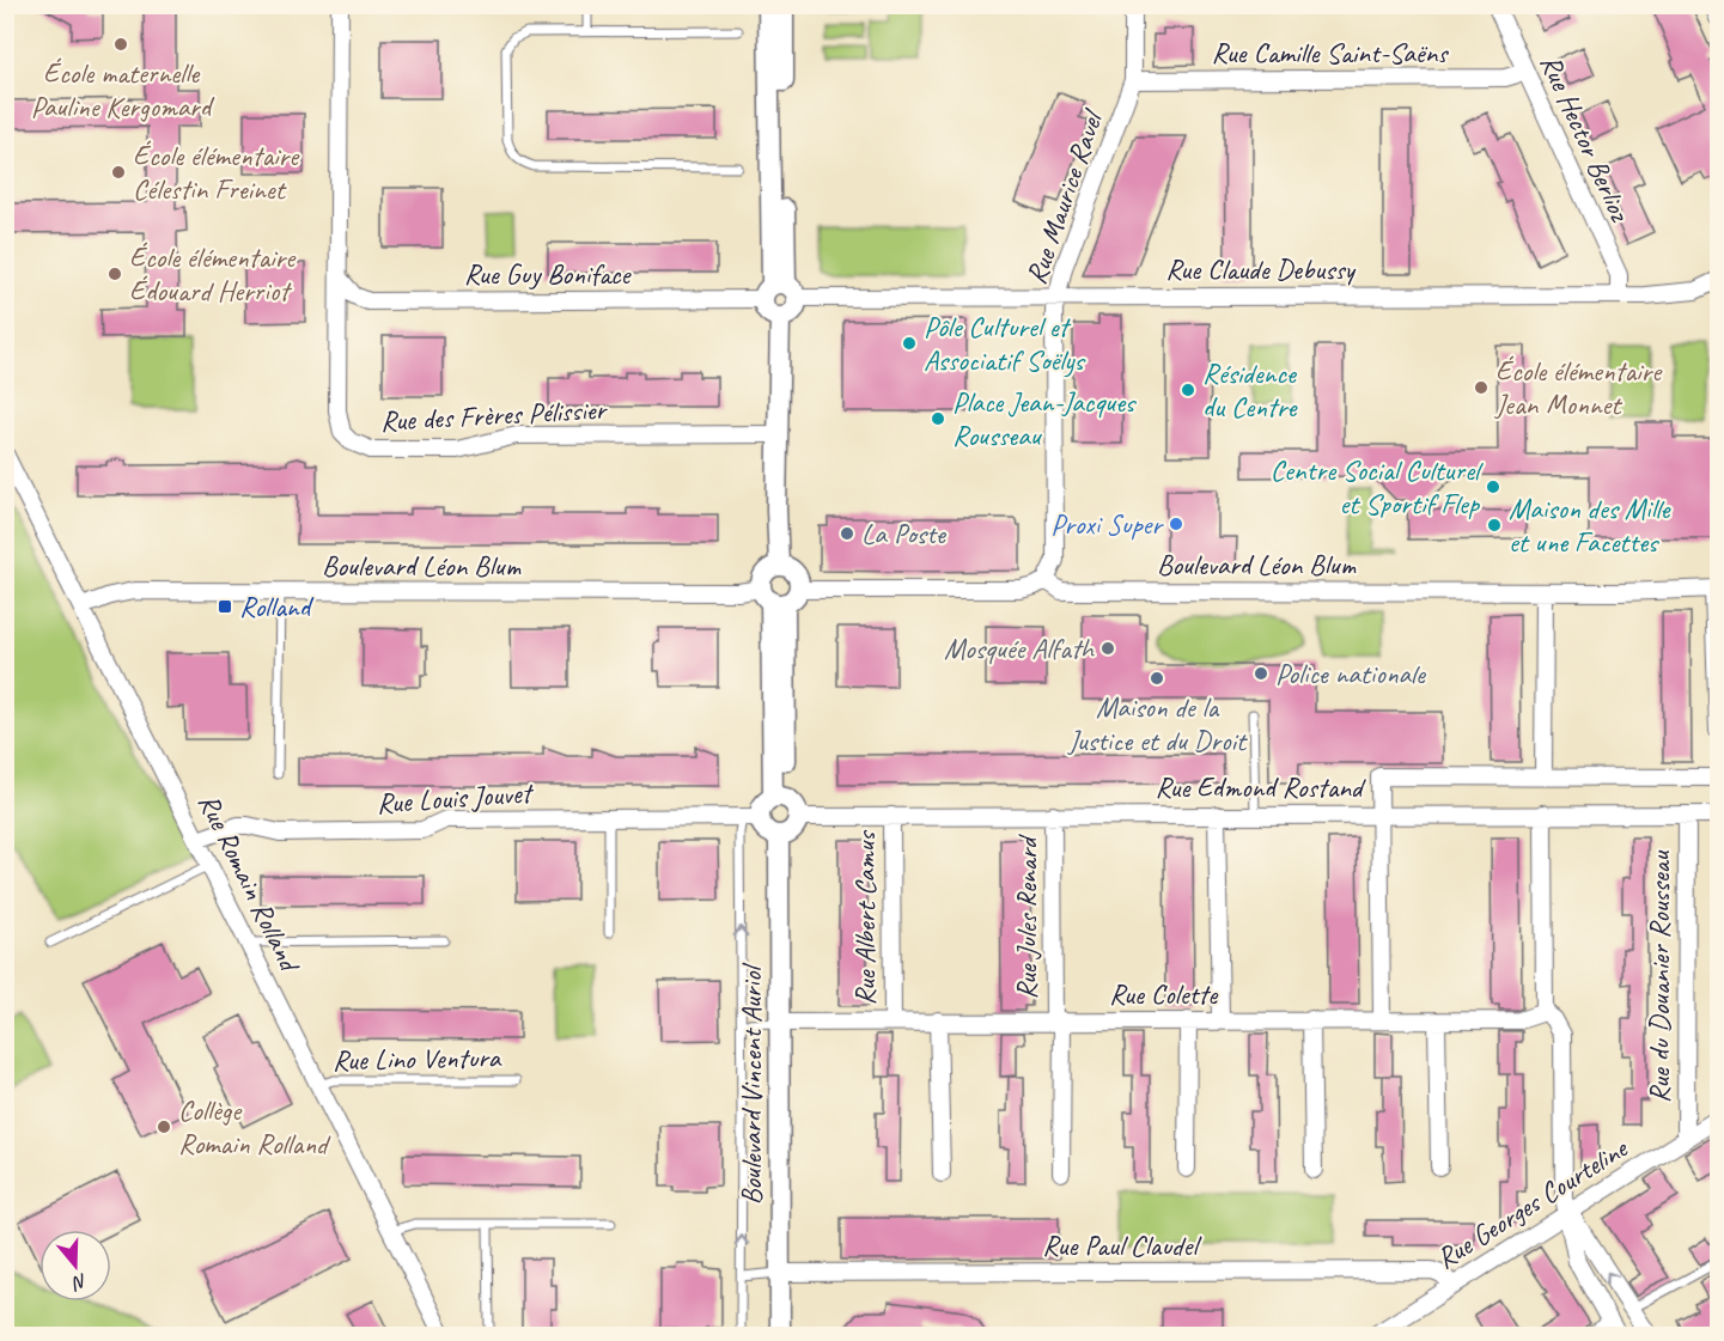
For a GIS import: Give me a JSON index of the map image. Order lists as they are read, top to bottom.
{
  "streets": {
    "street": [
      "Rue Camille Saint-Saëns",
      "Rue Hector Berlioz",
      "Rue Maurice Ravel",
      "Rue Claude Debussy",
      "Rue Guy Boniface",
      "Rue des Frères Pélissier",
      "Boulevard Léon Blum",
      "Rue Edmond Rostand",
      "Rue Louis Jouvet",
      "Rue Romain Rolland",
      "Rue Albert Camus",
      "Rue Jules Renard",
      "Rue du Douanier Rousseau",
      "Rue Colette",
      "Boulevard Vincent Auriol",
      "Rue Georges Courteline",
      "Rue Paul Claudel"
    ],
    "lane": ["Rue Lino Ventura"]
  },
  "crossings": [
    ["Rue Camille Saint-Saëns", "Rue Hector Berlioz"],
    ["Rue Camille Saint-Saëns", "Rue Maurice Ravel"],
    ["Rue Hector Berlioz", "Rue Claude Debussy"],
    ["Rue Maurice Ravel", "Rue Claude Debussy"],
    ["Rue Maurice Ravel", "Boulevard Léon Blum"],
    ["Rue Claude Debussy", "Rue Guy Boniface"],
    ["Rue Guy Boniface", "Rue des Frères Pélissier"],
    ["Boulevard Léon Blum", "Rue Romain Rolland"],
    ["Rue Edmond Rostand", "Rue Louis Jouvet"],
    ["Rue Edmond Rostand", "Rue Albert Camus"],
    ["Rue Edmond Rostand", "Rue Jules Renard"],
    ["Rue Edmond Rostand", "Rue du Douanier Rousseau"],
    ["Rue Edmond Rostand", "Boulevard Vincent Auriol"],
    ["Rue Louis Jouvet", "Rue Romain Rolland"],
    ["Rue Louis Jouvet", "Boulevard Vincent Auriol"],
    ["Rue Romain Rolland", "Rue Lino Ventura"],
    ["Rue Albert Camus", "Rue Colette"],
    ["Rue Jules Renard", "Rue Colette"],
    ["Rue du Douanier Rousseau", "Rue Georges Courteline"],
    ["Rue Colette", "Boulevard Vincent Auriol"],
    ["Boulevard Vincent Auriol", "Rue Paul Claudel"],
    ["Rue Georges Courteline", "Rue Paul Claudel"]
  ],
  "places": {
    "other": [
      "École maternelle Pauline Kergomard",
      "École élémentaire Célestin Freinet",
      "École élémentaire Édouard Herriot",
      "Pôle Culturel et Associatif Soëlys",
      "École élémentaire Jean Monnet",
      "Résidence du Centre",
      "Place Jean-Jacques Rousseau",
      "Centre Social Culturel et Sportif Flep",
      "Proxi Super",
      "Maison des Mille et une Facettes",
      "La Poste",
      "Mosquée Alfath",
      "Police nationale",
      "Maison de la Justice et du Droit",
      "Collège Romain Rolland"
    ],
    "transit": ["Rolland"]
  },
  "north": "bottom"
}
